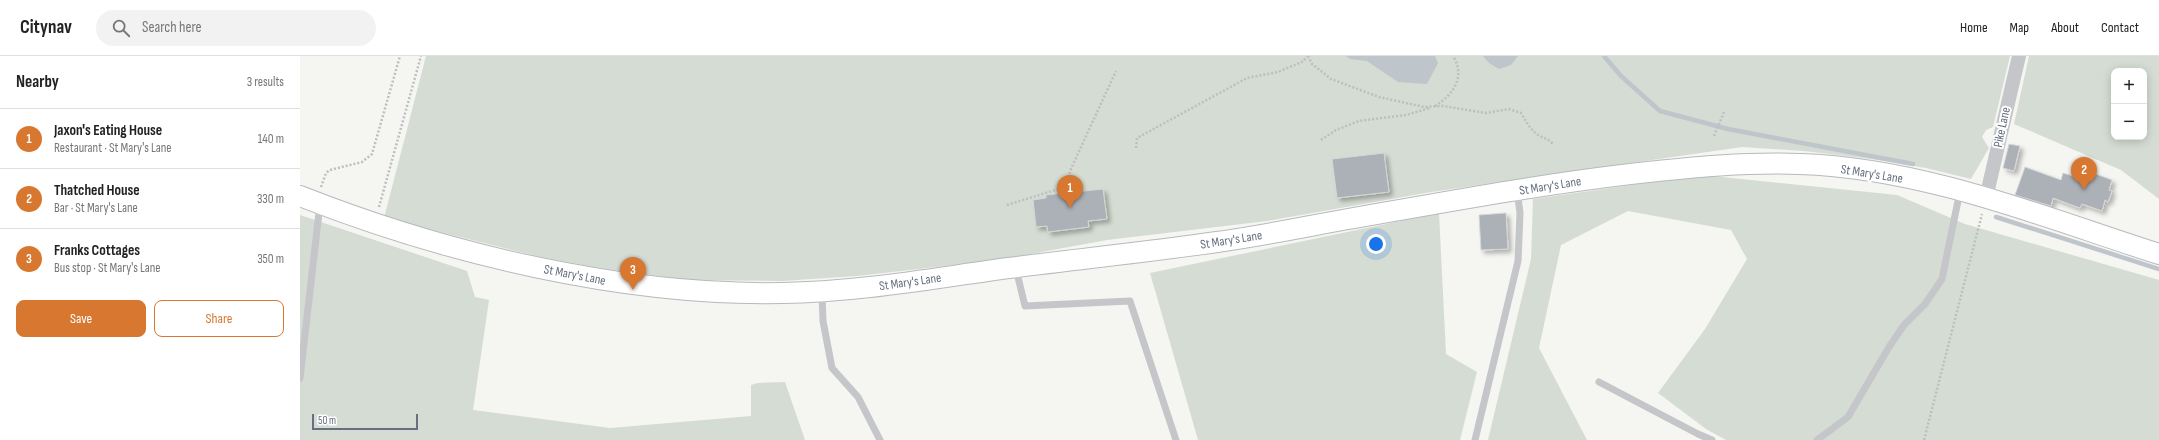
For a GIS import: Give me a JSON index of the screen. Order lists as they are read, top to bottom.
{
  "streets": {
    "main road": ["St Mary's Lane"],
    "street": ["Pike Lane"]
  },
  "crossings": [
    ["Pike Lane", "St Mary's Lane"]
  ],
  "scale_bar": "50 m",
  "page": {
    "header": "Citynav",
    "search": "Search here",
    "nav": [
      "Home",
      "Map",
      "About",
      "Contact"
    ],
    "heading": ["Nearby", "3 results"],
    "map_buttons": ["+", "−"],
    "list": [
      {
        "mark": "1",
        "name": "Jaxon's Eating House",
        "note": "Restaurant · St Mary's Lane",
        "value": "140 m"
      },
      {
        "mark": "2",
        "name": "Thatched House",
        "note": "Bar · St Mary's Lane",
        "value": "330 m"
      },
      {
        "mark": "3",
        "name": "Franks Cottages",
        "note": "Bus stop · St Mary's Lane",
        "value": "350 m"
      }
    ],
    "pins": ["2", "1", "3"],
    "buttons": ["Save", "Share"],
    "scale": "50 m"
  }
}
